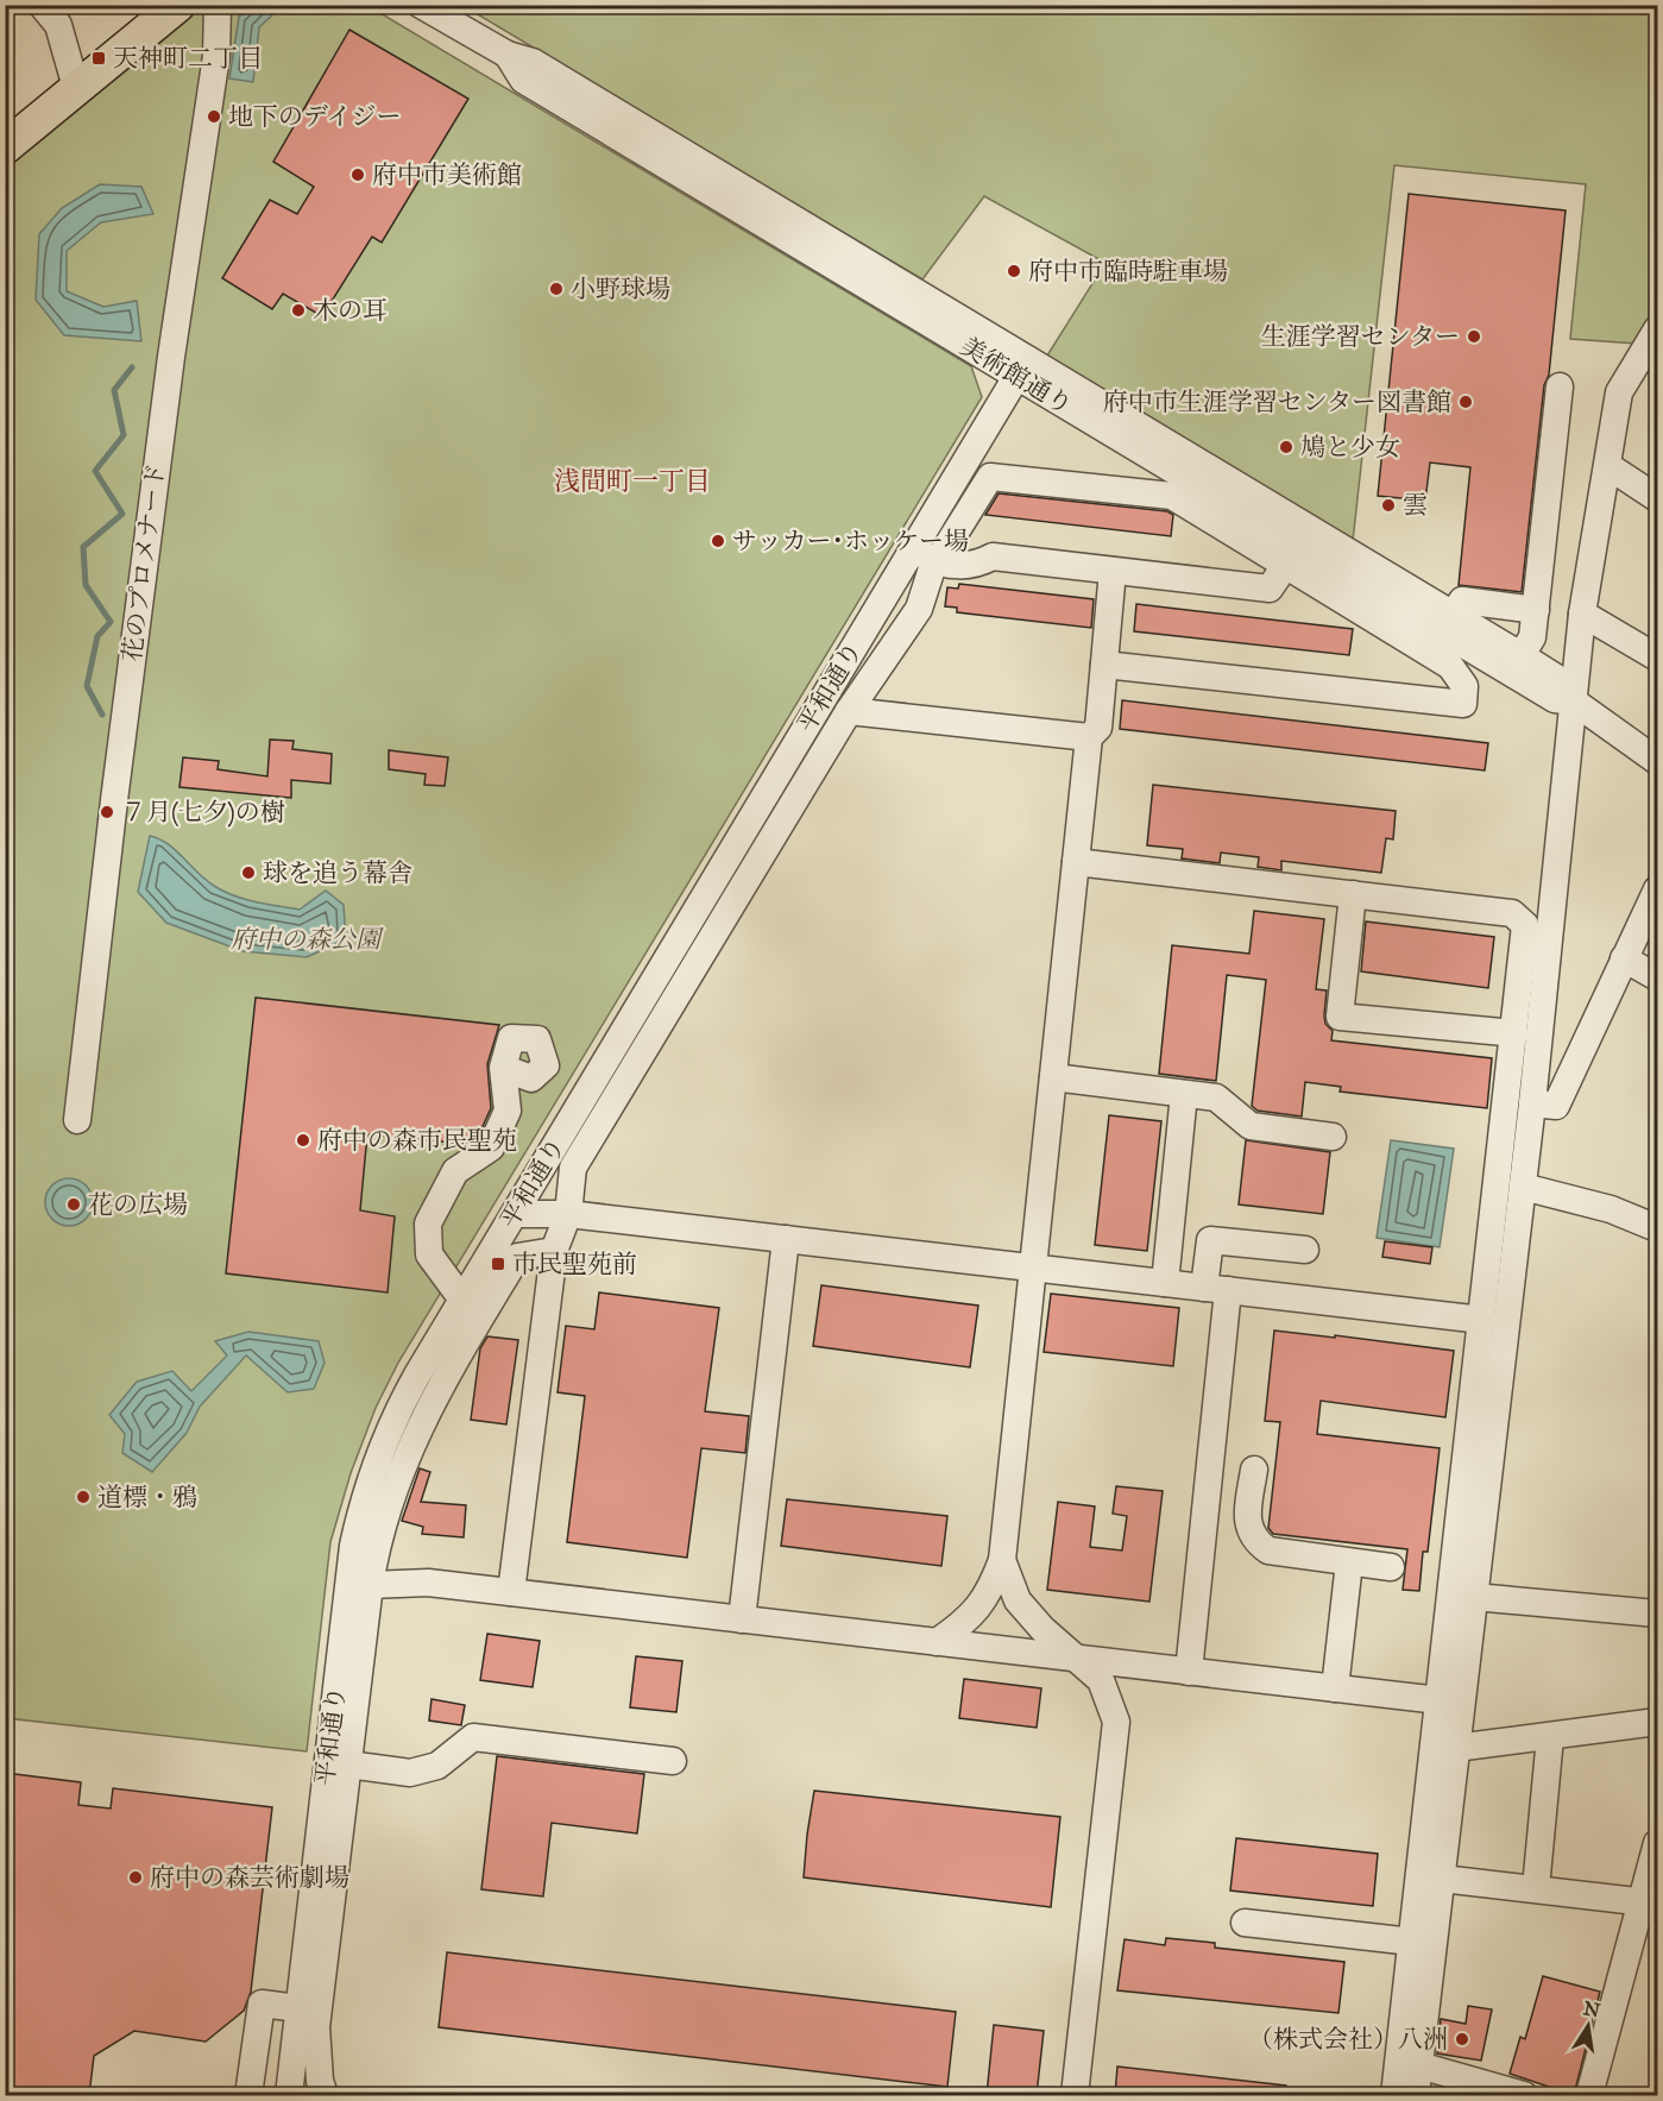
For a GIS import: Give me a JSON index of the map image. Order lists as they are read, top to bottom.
{
  "streets": {
    "street": ["美術館通り", "花のプロメナード", "平和通り"]
  },
  "crossings": [
    ["美術館通り", "平和通り"]
  ],
  "districts": ["浅間町一丁目"],
  "parks": ["府中の森公園"],
  "places": {
    "transit": ["天神町二丁目", "市民聖苑前"],
    "other": [
      "地下のデイジー",
      "府中市美術館",
      "府中市臨時駐車場",
      "小野球場",
      "木の耳",
      "生涯学習センター",
      "府中市生涯学習センター図書館",
      "鳩と少女",
      "雲",
      "サッカー･ホッケー場",
      "７月(七夕)の樹",
      "球を追う幕舎",
      "府中の森市民聖苑",
      "花の広場",
      "道標・鴉",
      "府中の森芸術劇場",
      "（株式会社）八洲"
    ]
  },
  "north": "top"
}
